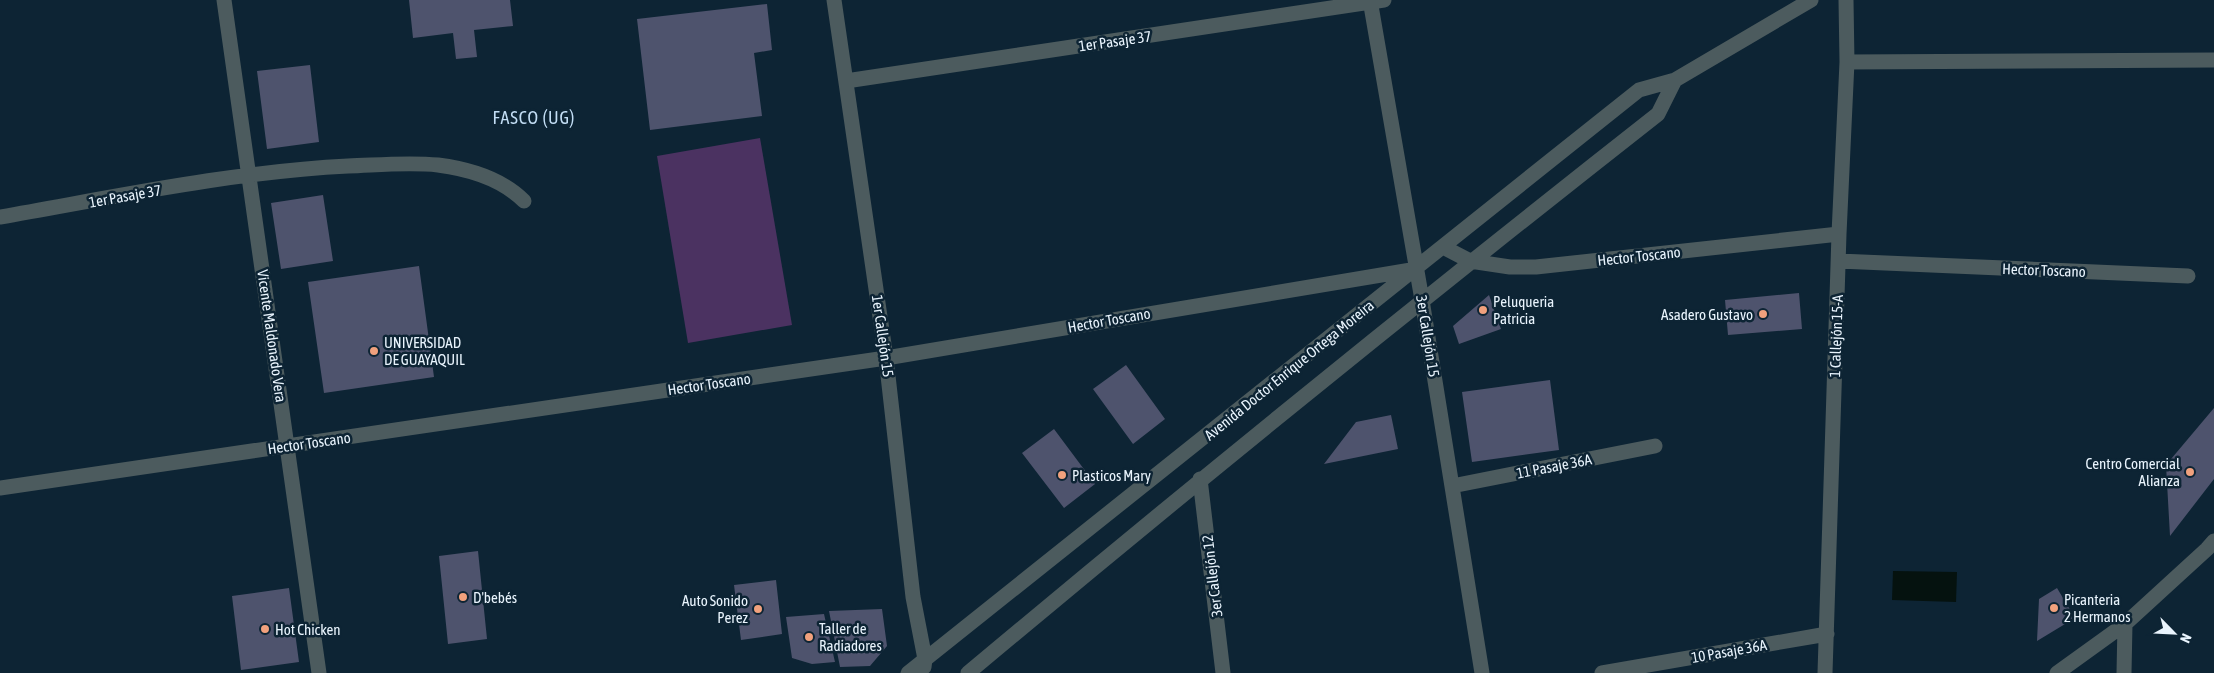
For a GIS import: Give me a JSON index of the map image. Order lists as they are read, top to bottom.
{
  "streets": {
    "street": [
      "1er Pasaje 37",
      "Hector Toscano",
      "Vicente Maldonado Vera",
      "1er Callejón 15",
      "3er Callejón 15",
      "1 Callejón 15-A",
      "Avenida Doctor Enrique Ortega Moreira",
      "11 Pasaje 36A",
      "3er Callejón 12",
      "10 Pasaje 36A"
    ]
  },
  "crossings": [
    ["1er Pasaje 37", "Vicente Maldonado Vera"],
    ["1er Pasaje 37", "1er Callejón 15"],
    ["1er Pasaje 37", "3er Callejón 15"],
    ["Hector Toscano", "Vicente Maldonado Vera"],
    ["Hector Toscano", "1er Callejón 15"],
    ["Hector Toscano", "3er Callejón 15"],
    ["Hector Toscano", "1 Callejón 15-A"],
    ["Hector Toscano", "Avenida Doctor Enrique Ortega Moreira"],
    ["1er Callejón 15", "Avenida Doctor Enrique Ortega Moreira"],
    ["3er Callejón 15", "Avenida Doctor Enrique Ortega Moreira"],
    ["3er Callejón 15", "11 Pasaje 36A"],
    ["1 Callejón 15-A", "10 Pasaje 36A"],
    ["Avenida Doctor Enrique Ortega Moreira", "3er Callejón 12"]
  ],
  "districts": ["FASCO (UG)"],
  "places": [
    "Peluqueria Patricia",
    "Asadero Gustavo",
    "UNIVERSIDAD DE GUAYAQUIL",
    "Centro Comercial Alianza",
    "Plasticos Mary",
    "D'bebés",
    "Picanteria 2 Hermanos",
    "Auto Sonido Perez",
    "Hot Chicken",
    "Taller de Radiadores"
  ],
  "north": "bottom right"
}
